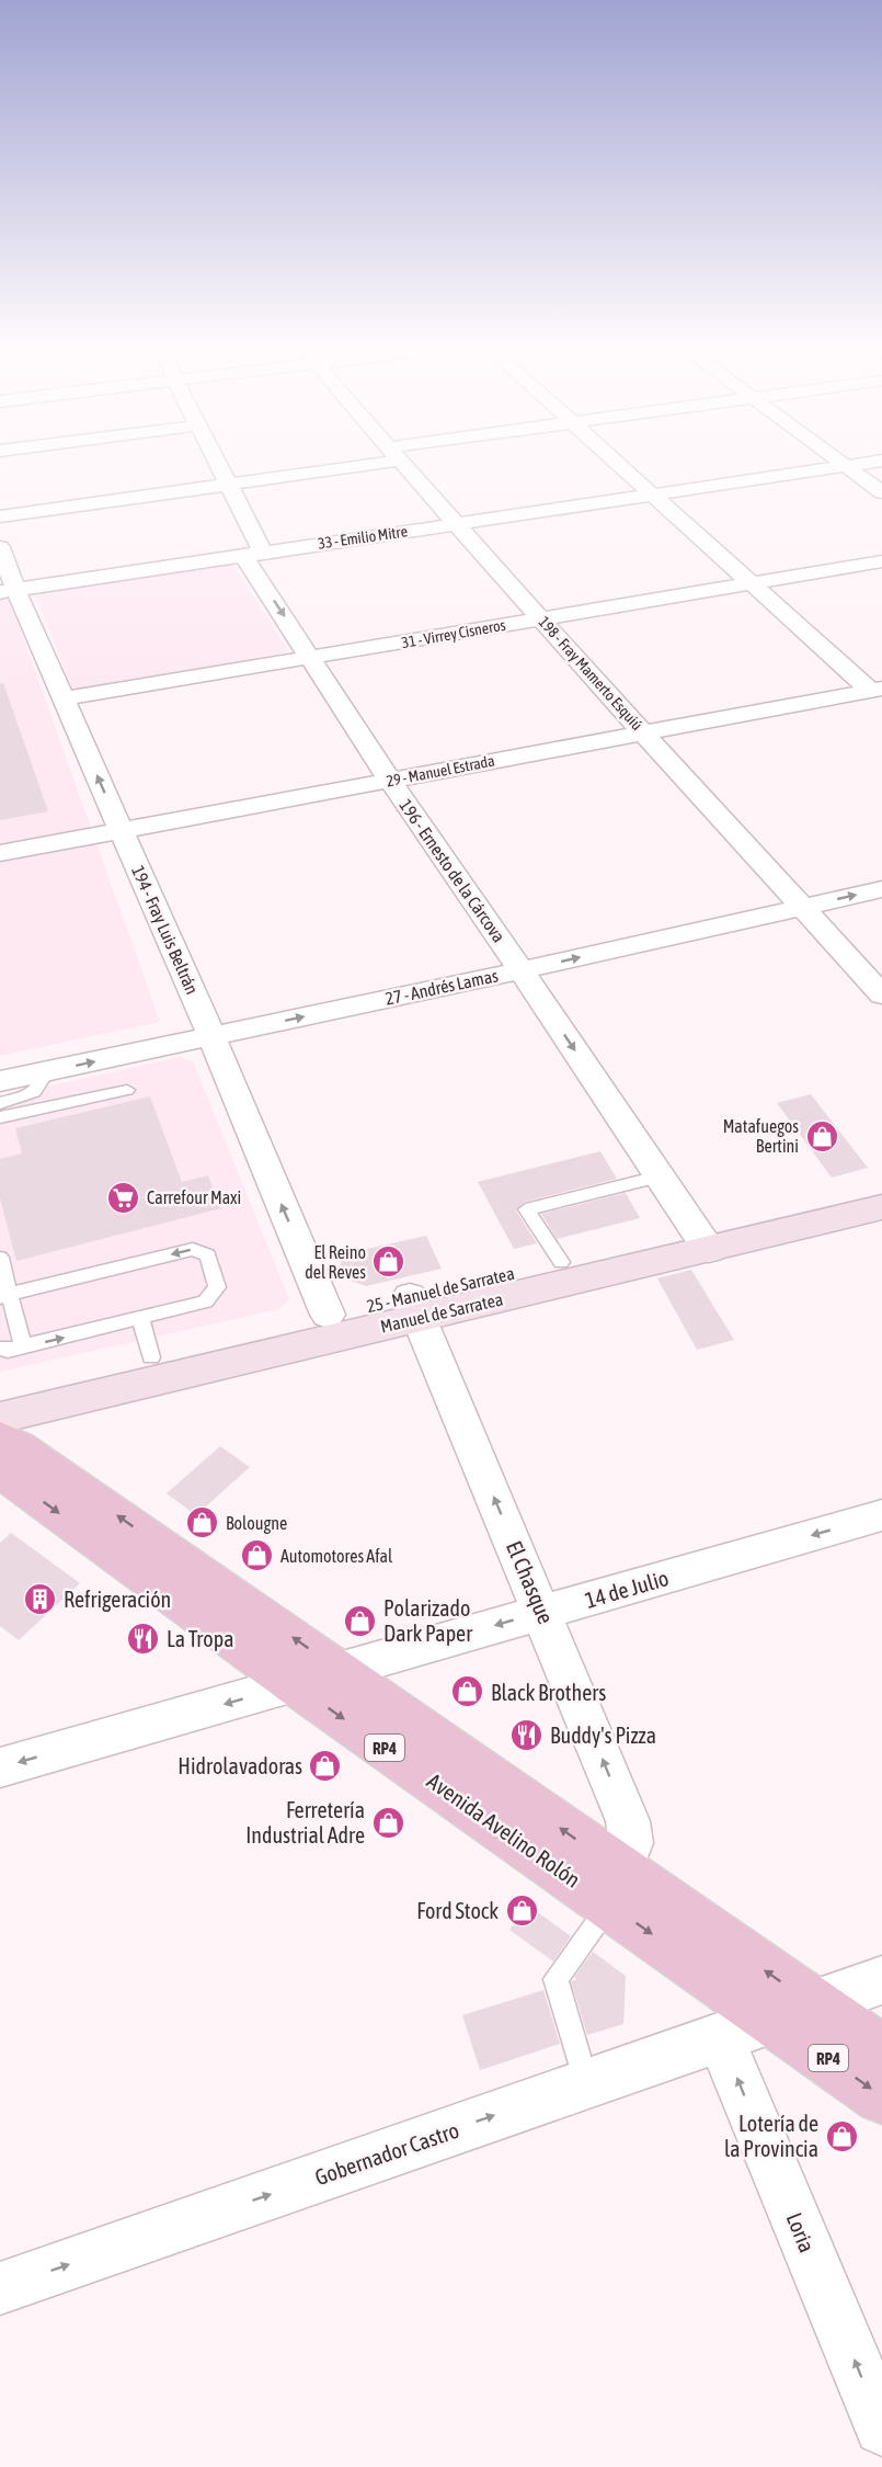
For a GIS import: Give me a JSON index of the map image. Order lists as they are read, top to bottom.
{
  "streets": {
    "main road": [
      "25 - Manuel de Sarratea",
      "Manuel de Sarratea",
      "RP4",
      "Avenida Avelino Rolón"
    ],
    "street": [
      "33 - Emilio Mitre",
      "31 - Virrey Cisneros",
      "198 - Fray Mamerto Esquiú",
      "29 - Manuel Estrada",
      "196 - Ernesto de la Cárcova",
      "194 - Fray Luis Beltrán",
      "27 - Andrés Lamas",
      "El Chasque",
      "14 de Julio",
      "Gobernador Castro",
      "Loria"
    ]
  },
  "crossings": [
    ["33 - Emilio Mitre", "198 - Fray Mamerto Esquiú"],
    ["33 - Emilio Mitre", "196 - Ernesto de la Cárcova"],
    ["33 - Emilio Mitre", "194 - Fray Luis Beltrán"],
    ["31 - Virrey Cisneros", "198 - Fray Mamerto Esquiú"],
    ["31 - Virrey Cisneros", "196 - Ernesto de la Cárcova"],
    ["31 - Virrey Cisneros", "194 - Fray Luis Beltrán"],
    ["198 - Fray Mamerto Esquiú", "29 - Manuel Estrada"],
    ["198 - Fray Mamerto Esquiú", "27 - Andrés Lamas"],
    ["29 - Manuel Estrada", "196 - Ernesto de la Cárcova"],
    ["29 - Manuel Estrada", "194 - Fray Luis Beltrán"],
    ["196 - Ernesto de la Cárcova", "27 - Andrés Lamas"],
    ["196 - Ernesto de la Cárcova", "25 - Manuel de Sarratea"],
    ["196 - Ernesto de la Cárcova", "Manuel de Sarratea"],
    ["194 - Fray Luis Beltrán", "27 - Andrés Lamas"],
    ["194 - Fray Luis Beltrán", "25 - Manuel de Sarratea"],
    ["25 - Manuel de Sarratea", "Manuel de Sarratea"],
    ["25 - Manuel de Sarratea", "El Chasque"],
    ["Manuel de Sarratea", "El Chasque"],
    ["El Chasque", "14 de Julio"],
    ["El Chasque", "Avenida Avelino Rolón"],
    ["14 de Julio", "Avenida Avelino Rolón"],
    ["Avenida Avelino Rolón", "Gobernador Castro"],
    ["Gobernador Castro", "Loria"]
  ],
  "one_way": [
    "196 - Ernesto de la Cárcova",
    "194 - Fray Luis Beltrán",
    "27 - Andrés Lamas",
    "El Chasque",
    "14 de Julio",
    "Gobernador Castro",
    "Loria"
  ],
  "places": {
    "shop": [
      "Matafuegos Bertini",
      "El Reino del Reves",
      "Bolougne",
      "Automotores Afal",
      "Polarizado Dark Paper",
      "Black Brothers",
      "Hidrolavadoras",
      "Ferretería Industrial Adre",
      "Ford Stock",
      "Lotería de la Provincia"
    ],
    "supermarket": ["Carrefour Maxi"],
    "building": ["Refrigeración"],
    "restaurant": ["La Tropa", "Buddy's Pizza"]
  }
}
